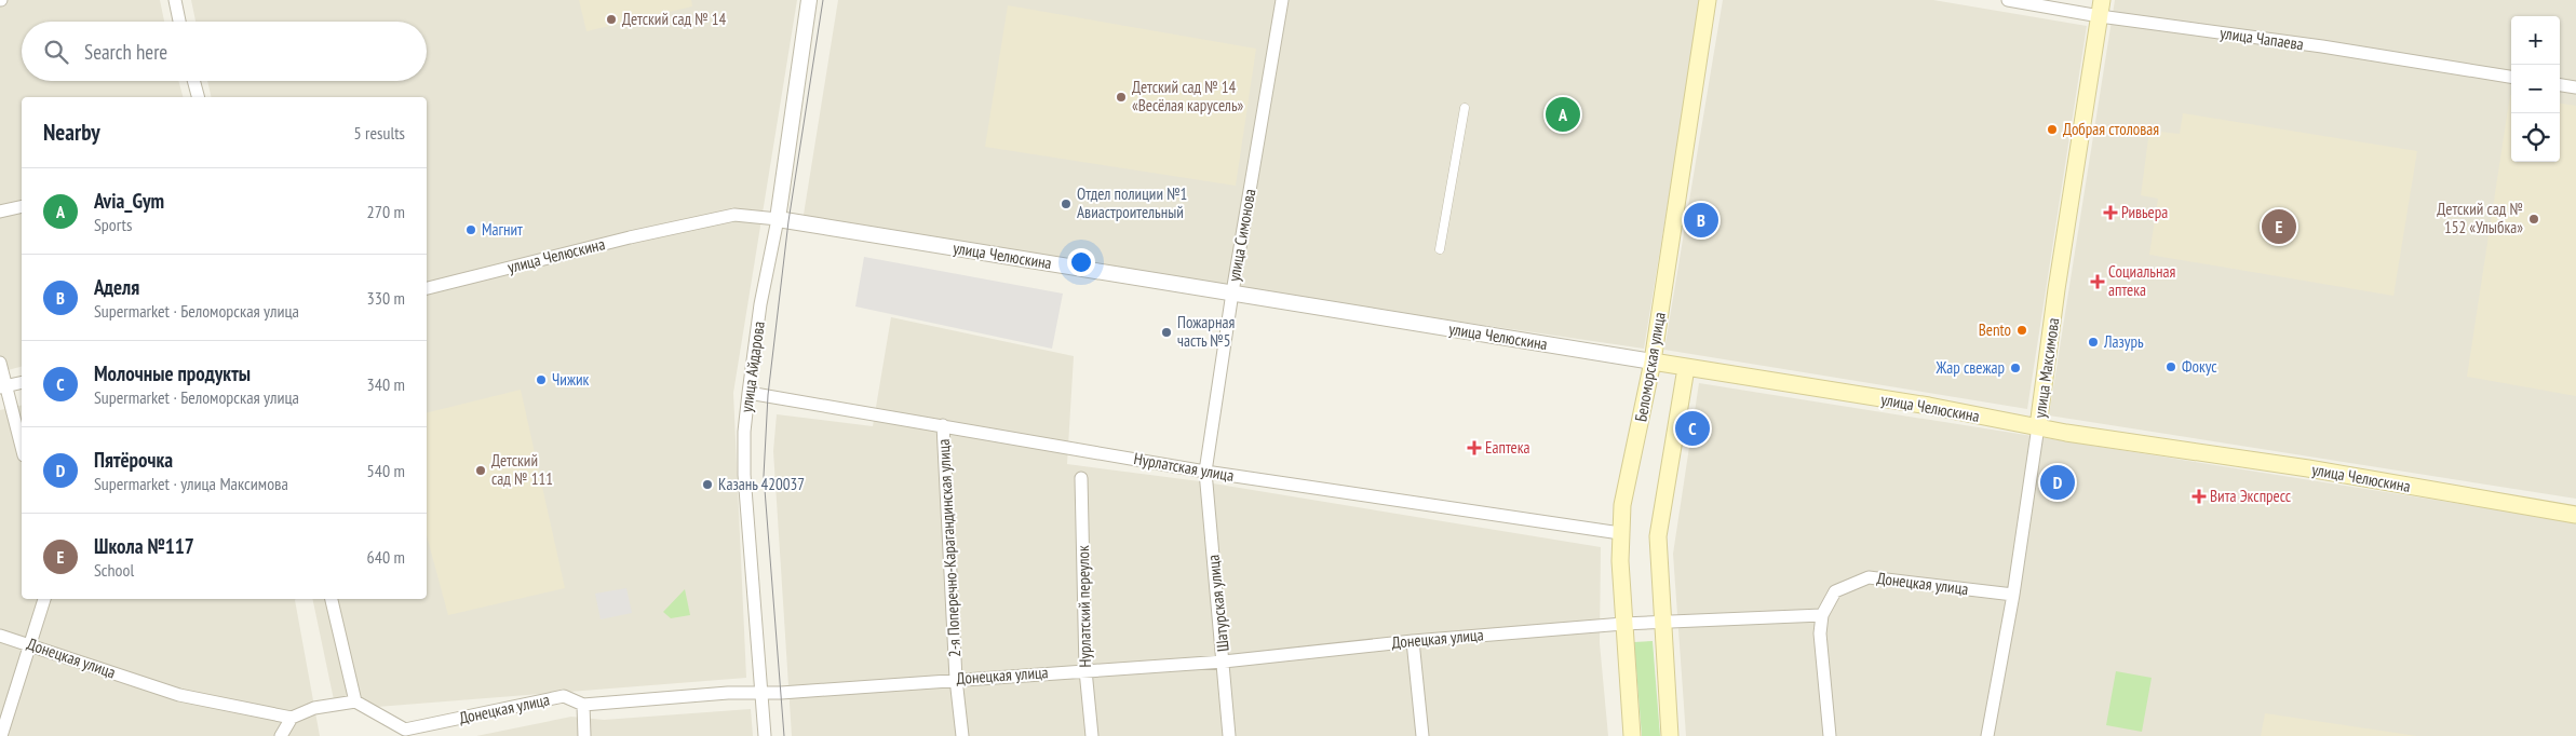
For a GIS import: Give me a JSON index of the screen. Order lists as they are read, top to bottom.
{
  "streets": {
    "main road": ["улица Челюскина", "Беломорская улица", "улица Максимова"],
    "street": [
      "улица Чапаева",
      "улица Симонова",
      "улица Айдарова",
      "Нурлатская улица",
      "2-я Поперечно-Карагандинская улица",
      "Донецкая улица",
      "Шатурская улица",
      "Нурлатский переулок"
    ]
  },
  "crossings": [
    ["улица Чапаева", "улица Максимова"],
    ["улица Симонова", "улица Челюскина"],
    ["улица Симонова", "Нурлатская улица"],
    ["улица Симонова", "Шатурская улица"],
    ["улица Челюскина", "улица Айдарова"],
    ["улица Челюскина", "Беломорская улица"],
    ["улица Челюскина", "улица Максимова"],
    ["улица Айдарова", "Нурлатская улица"],
    ["улица Айдарова", "Донецкая улица"],
    ["Беломорская улица", "Нурлатская улица"],
    ["Беломорская улица", "Донецкая улица"],
    ["улица Максимова", "Донецкая улица"],
    ["Нурлатская улица", "2-я Поперечно-Карагандинская улица"],
    ["Нурлатская улица", "Шатурская улица"],
    ["2-я Поперечно-Карагандинская улица", "Донецкая улица"],
    ["Донецкая улица", "Шатурская улица"],
    ["Донецкая улица", "Нурлатский переулок"]
  ],
  "places": {
    "other": [
      "Детский сад № 14",
      "Детский сад № 14 «Весёлая карусель»",
      "Добрая столовая",
      "Отдел полиции №1 Авиастроительный",
      "Детский сад № 152 «Улыбка»",
      "Магнит",
      "Bento",
      "Пожарная часть №5",
      "Лазурь",
      "Фокус",
      "Жар свежар",
      "Чижик",
      "Детский сад № 111",
      "Казань 420037"
    ],
    "health": [
      "Ривьера",
      "Социальная аптека",
      "Еаптека",
      "Вита Экспресс"
    ]
  },
  "page": {
    "map_buttons": ["+", "−"],
    "search": "Search here",
    "pins": [
      "A",
      "B",
      "E",
      "C",
      "D"
    ],
    "heading": ["Nearby", "5 results"],
    "list": [
      {
        "mark": "A",
        "name": "Avia_Gym",
        "note": "Sports",
        "value": "270 m"
      },
      {
        "mark": "B",
        "name": "Аделя",
        "note": "Supermarket · Беломорская улица",
        "value": "330 m"
      },
      {
        "mark": "C",
        "name": "Молочные продукты",
        "note": "Supermarket · Беломорская улица",
        "value": "340 m"
      },
      {
        "mark": "D",
        "name": "Пятёрочка",
        "note": "Supermarket · улица Максимова",
        "value": "540 m"
      },
      {
        "mark": "E",
        "name": "Школа №117",
        "note": "School",
        "value": "640 m"
      }
    ]
  }
}
